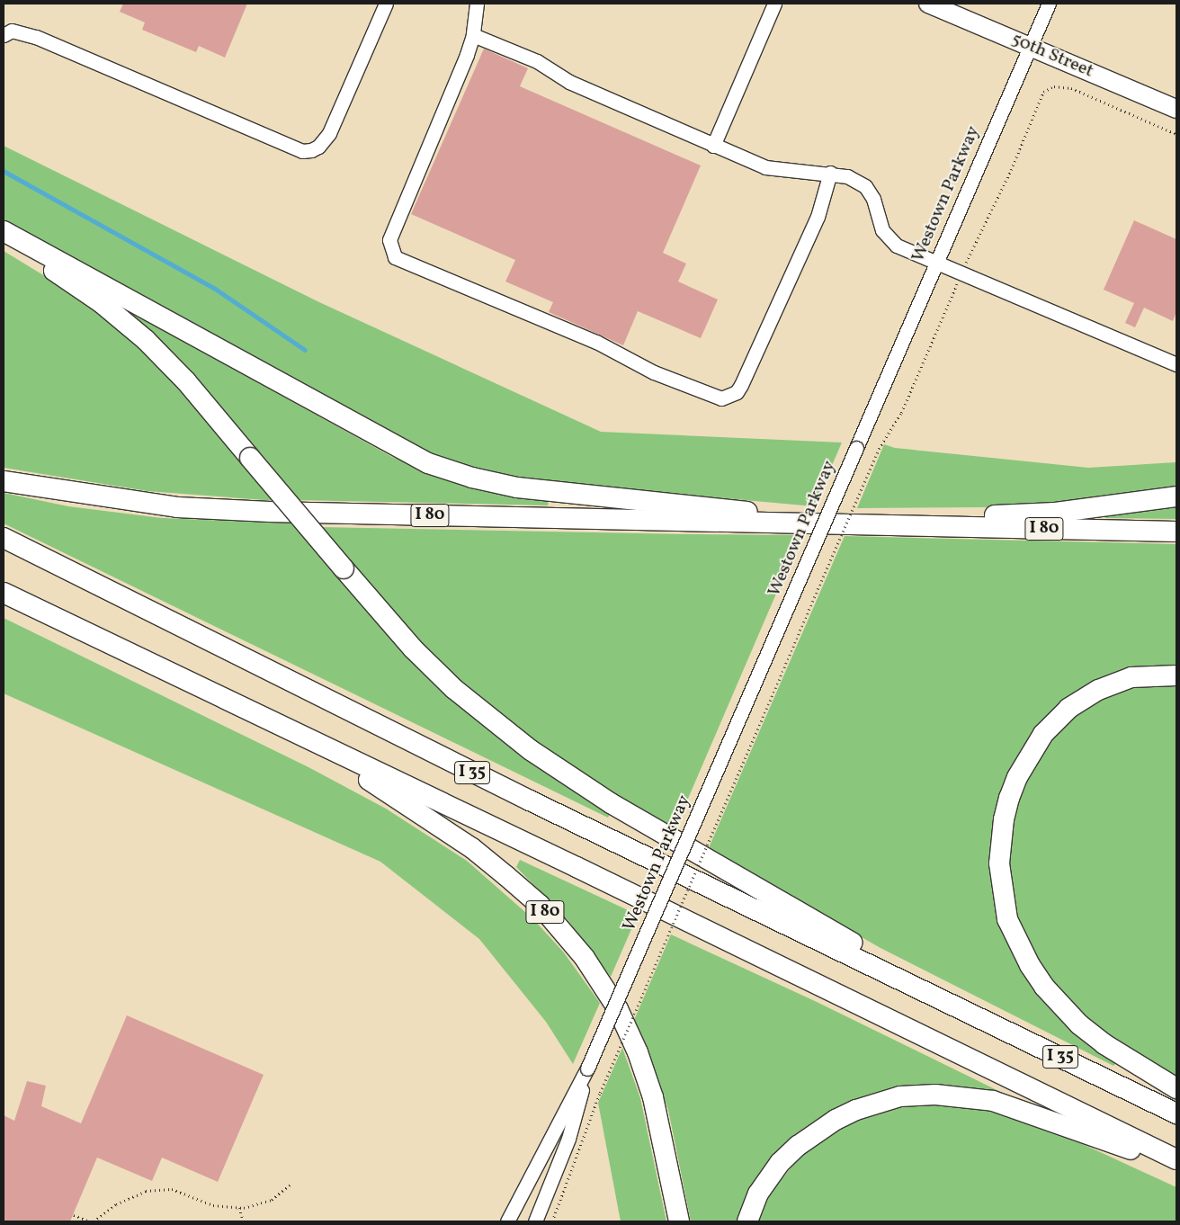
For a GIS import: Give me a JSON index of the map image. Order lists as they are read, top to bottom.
{
  "streets": {
    "highway": ["I 80", "I 35"],
    "main road": ["50th Street"],
    "street": ["Westown Parkway"]
  },
  "crossings": [
    ["50th Street", "Westown Parkway"],
    ["I 80", "I 35"]
  ]
}
